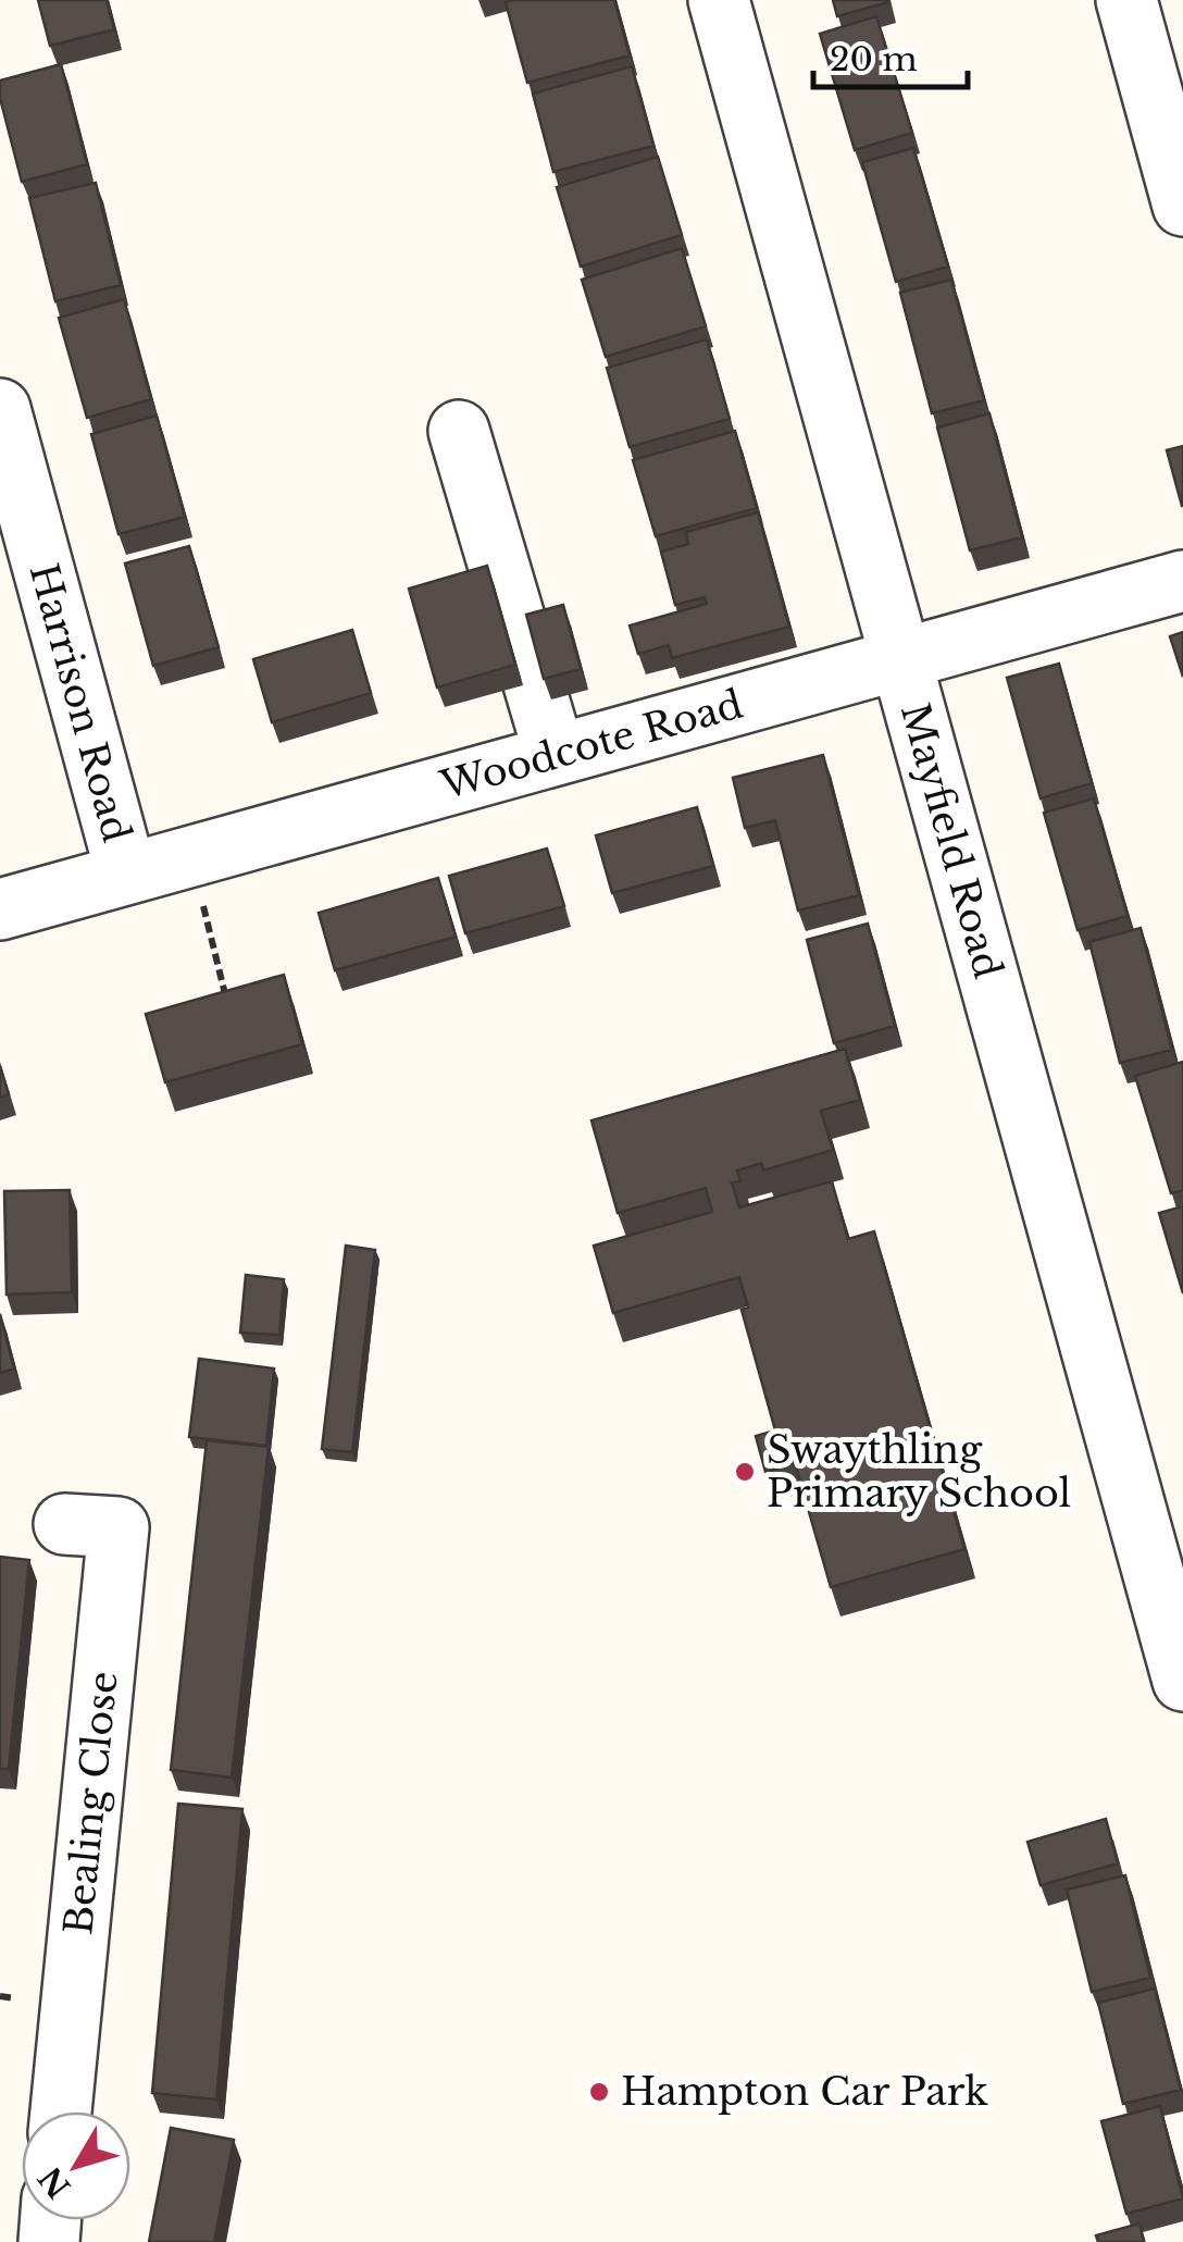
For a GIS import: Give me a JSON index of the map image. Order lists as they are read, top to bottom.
{
  "streets": {
    "street": [
      "Harrison Road",
      "Woodcote Road",
      "Mayfield Road",
      "Bealing Close"
    ]
  },
  "crossings": [
    ["Harrison Road", "Woodcote Road"],
    ["Woodcote Road", "Mayfield Road"]
  ],
  "places": ["Swaythling Primary School", "Hampton Car Park"],
  "scale_bar": "20 m",
  "north": "bottom left"
}
